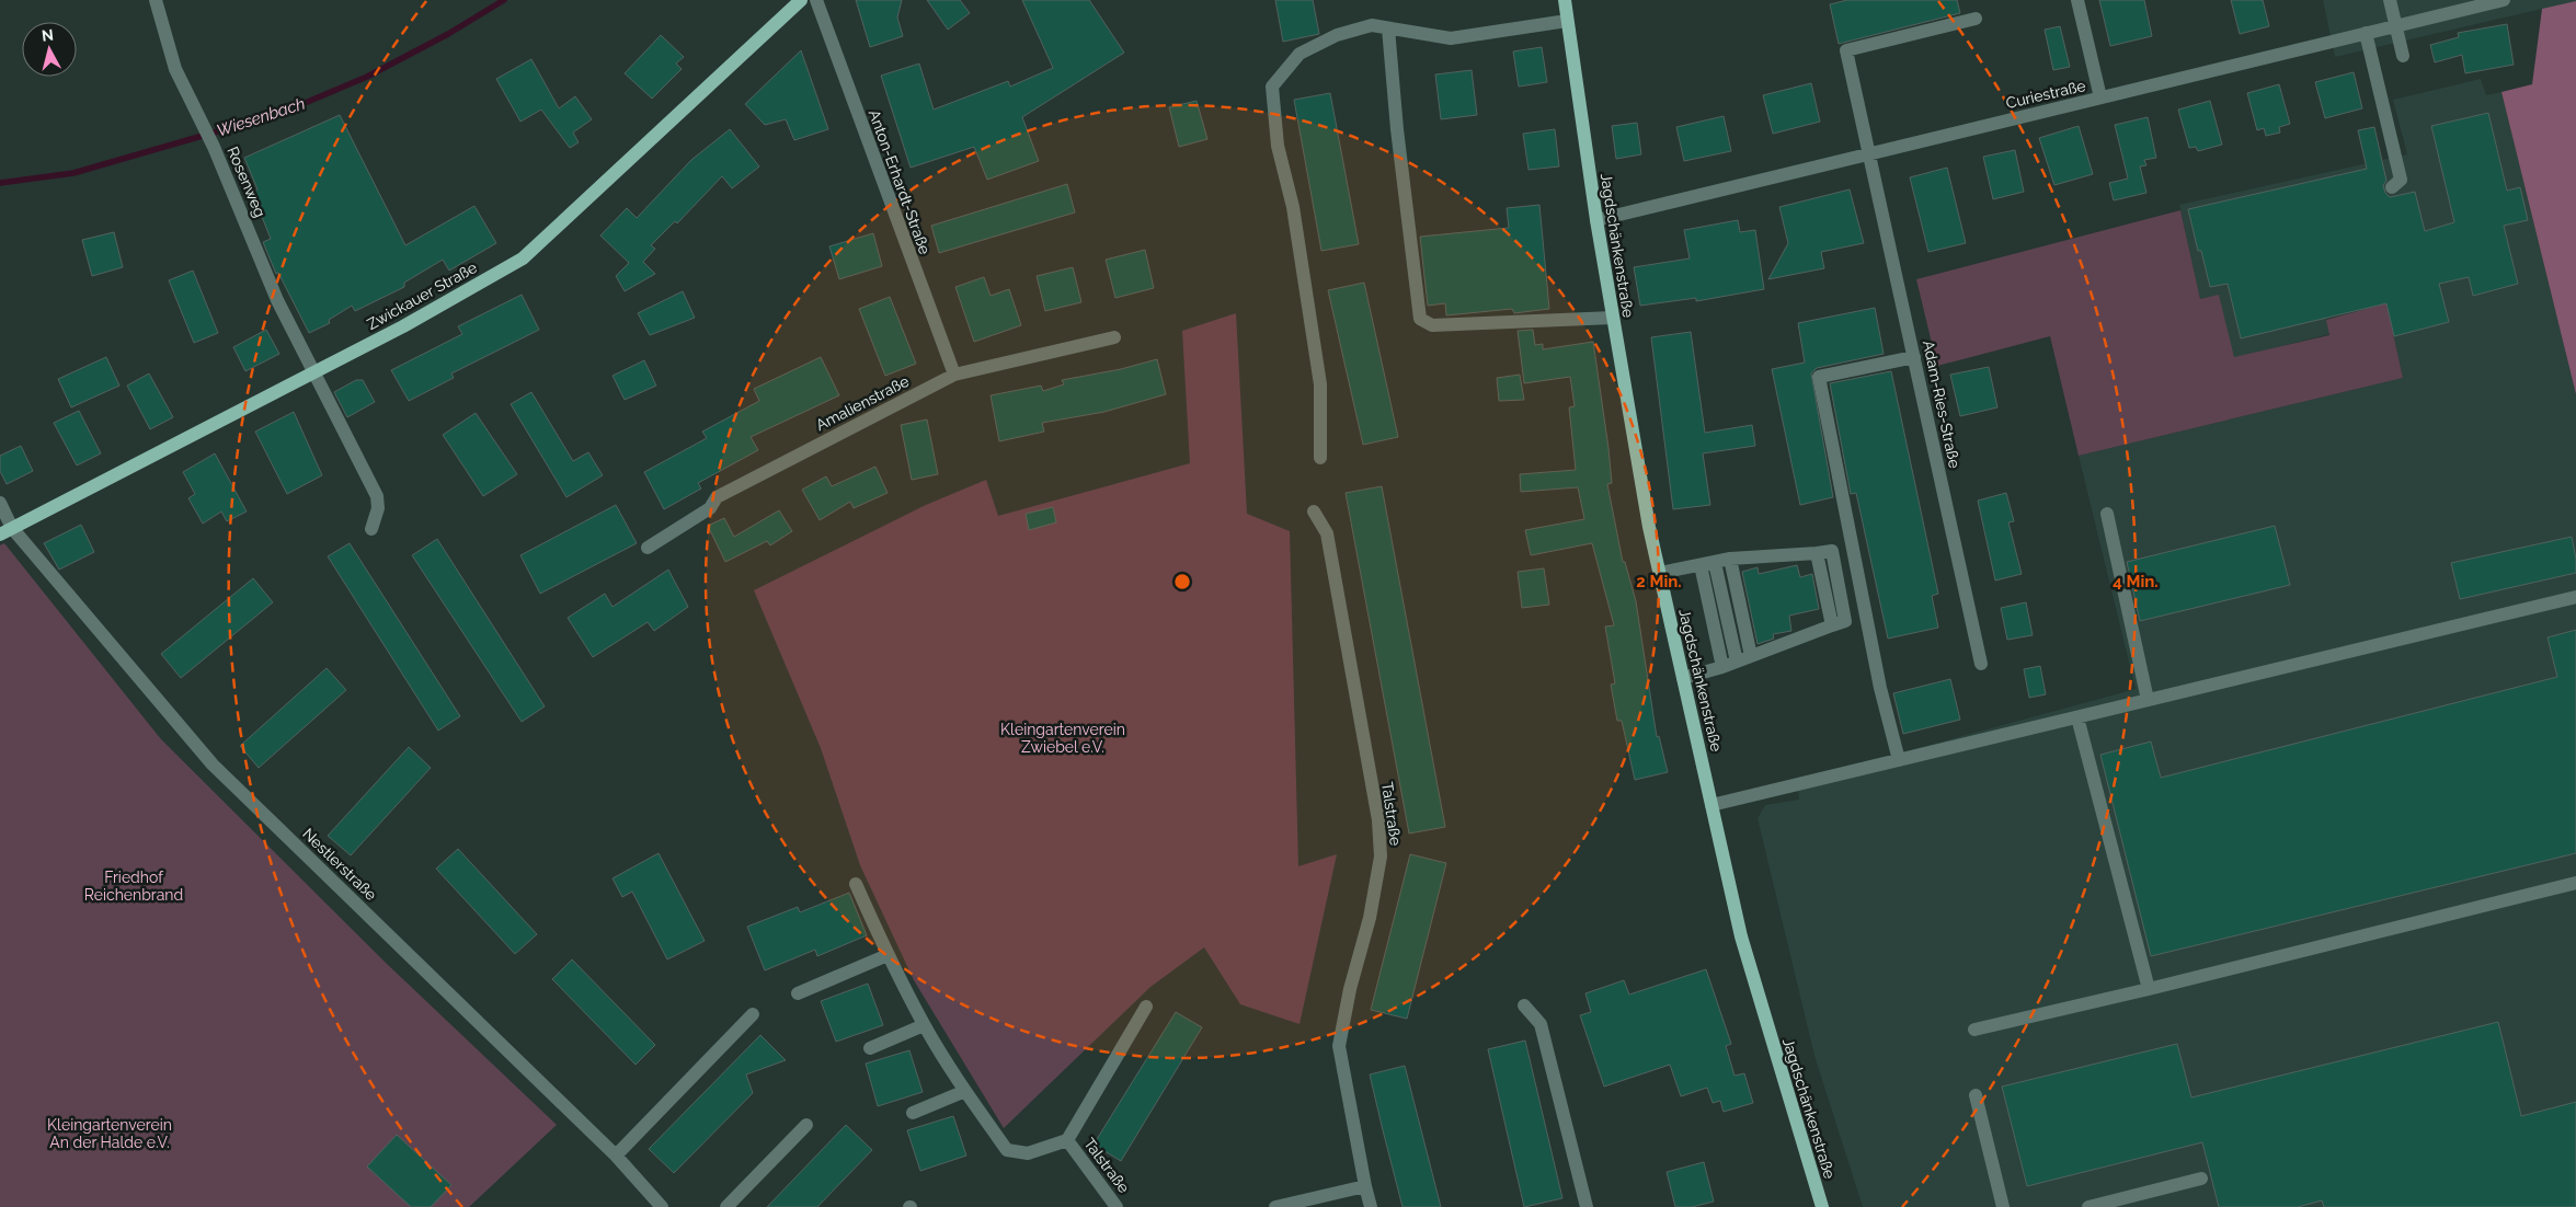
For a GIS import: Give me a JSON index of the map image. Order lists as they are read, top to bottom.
{
  "streets": {
    "main road": ["Jagdschänkenstraße", "Zwickauer Straße"],
    "street": [
      "Curiestraße",
      "Rosenweg",
      "Anton-Erhardt-Straße",
      "Amalienstraße",
      "Adam-Ries-Straße",
      "Talstraße",
      "Nestlerstraße"
    ]
  },
  "crossings": [
    ["Curiestraße", "Jagdschänkenstraße"],
    ["Curiestraße", "Adam-Ries-Straße"],
    ["Rosenweg", "Zwickauer Straße"],
    ["Anton-Erhardt-Straße", "Amalienstraße"],
    ["Zwickauer Straße", "Nestlerstraße"]
  ],
  "water": ["Wiesenbach"],
  "parks": ["Kleingartenverein Zwiebel e.V.", "Friedhof Reichenbrand", "Kleingartenverein An der Halde e.V."],
  "north": "top",
  "rings": ["2 Min.", "4 Min."]
}
